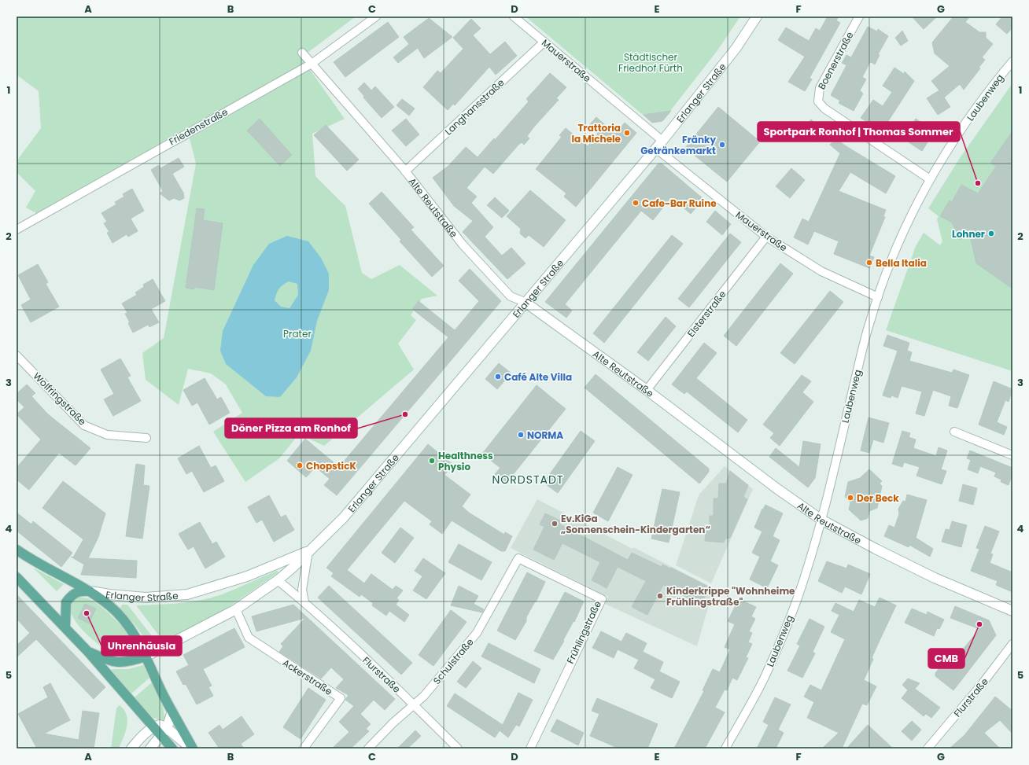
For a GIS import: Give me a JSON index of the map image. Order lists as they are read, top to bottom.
{
  "streets": {
    "main road": ["Erlanger Straße", "Alte Reutstraße"],
    "street": [
      "Mauerstraße",
      "Boenerstraße",
      "Laubenweg",
      "Langhansstraße",
      "Friedenstraße",
      "Elsterstraße",
      "Wolfringstraße",
      "Frühlingstraße",
      "Schulstraße",
      "Flurstraße",
      "Ackerstraße"
    ]
  },
  "crossings": [
    ["Mauerstraße", "Erlanger Straße"],
    ["Mauerstraße", "Laubenweg"],
    ["Mauerstraße", "Langhansstraße"],
    ["Mauerstraße", "Elsterstraße"],
    ["Boenerstraße", "Laubenweg"],
    ["Erlanger Straße", "Alte Reutstraße"],
    ["Erlanger Straße", "Flurstraße"],
    ["Erlanger Straße", "Ackerstraße"],
    ["Laubenweg", "Alte Reutstraße"],
    ["Langhansstraße", "Alte Reutstraße"],
    ["Friedenstraße", "Alte Reutstraße"],
    ["Alte Reutstraße", "Elsterstraße"],
    ["Frühlingstraße", "Schulstraße"],
    ["Schulstraße", "Flurstraße"]
  ],
  "districts": ["NORDSTADT"],
  "parks": ["Städtischer Friedhof Fürth", "Prater"],
  "places": [
    "Trattoria la Michele",
    "Fränky Getränkemarkt",
    "Sportpark Ronhof | Thomas Sommer",
    "Cafe-Bar Ruine",
    "Lohner",
    "Bella Italia",
    "Café Alte Villa",
    "Döner Pizza am Ronhof",
    "NORMA",
    "Healthness Physio",
    "ChopsticK",
    "Der Beck",
    "Ev.KiGa „Sonnenschein-Kindergarten“",
    "Kinderkrippe \"Wohnheime Frühlingstraße\"",
    "Uhrenhäusla",
    "CMB"
  ],
  "grid": {
    "columns": [
      "A",
      "B",
      "C",
      "D",
      "E",
      "F",
      "G"
    ],
    "rows": [
      "1",
      "2",
      "3",
      "4",
      "5"
    ]
  }
}
